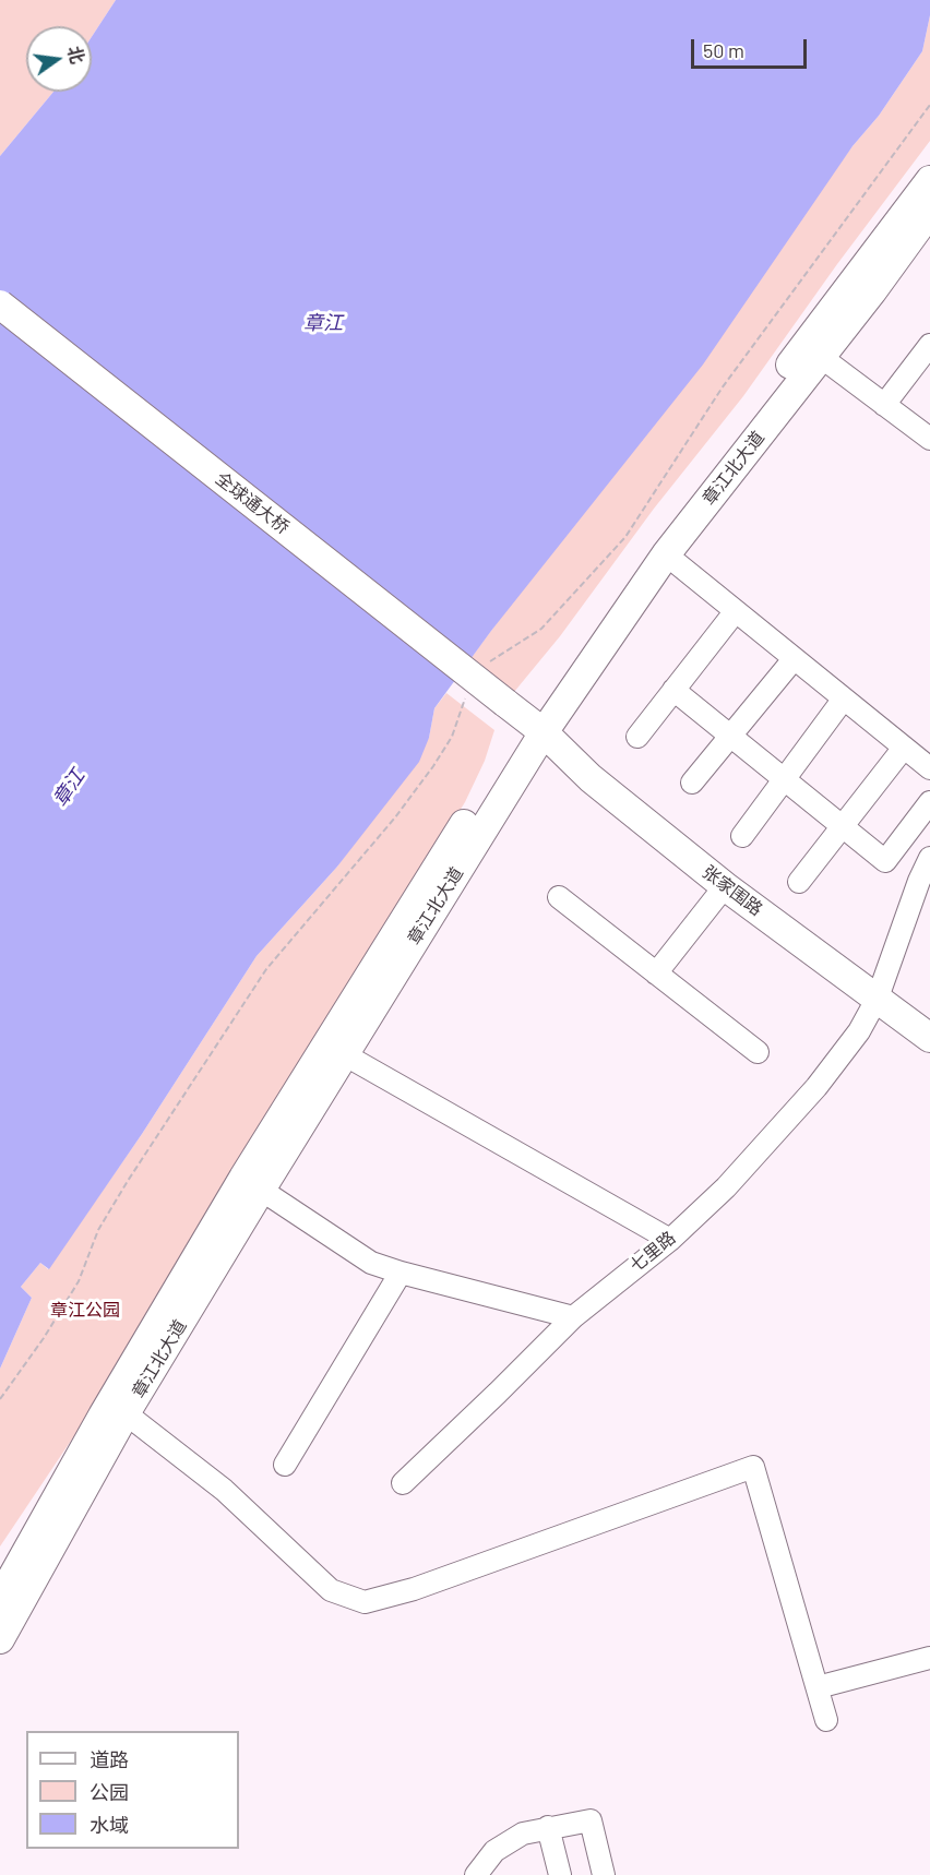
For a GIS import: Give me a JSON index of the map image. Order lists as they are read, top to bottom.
{
  "streets": {
    "main road": ["章江北大道", "全球通大桥", "张家围路"],
    "street": ["七里路"]
  },
  "crossings": [
    ["章江北大道", "张家围路"],
    ["全球通大桥", "张家围路"],
    ["张家围路", "七里路"]
  ],
  "water": ["章江"],
  "parks": ["章江公园"],
  "legend": ["道路", "公园", "水域"],
  "scale_bar": "50 m",
  "north": "right"
}
